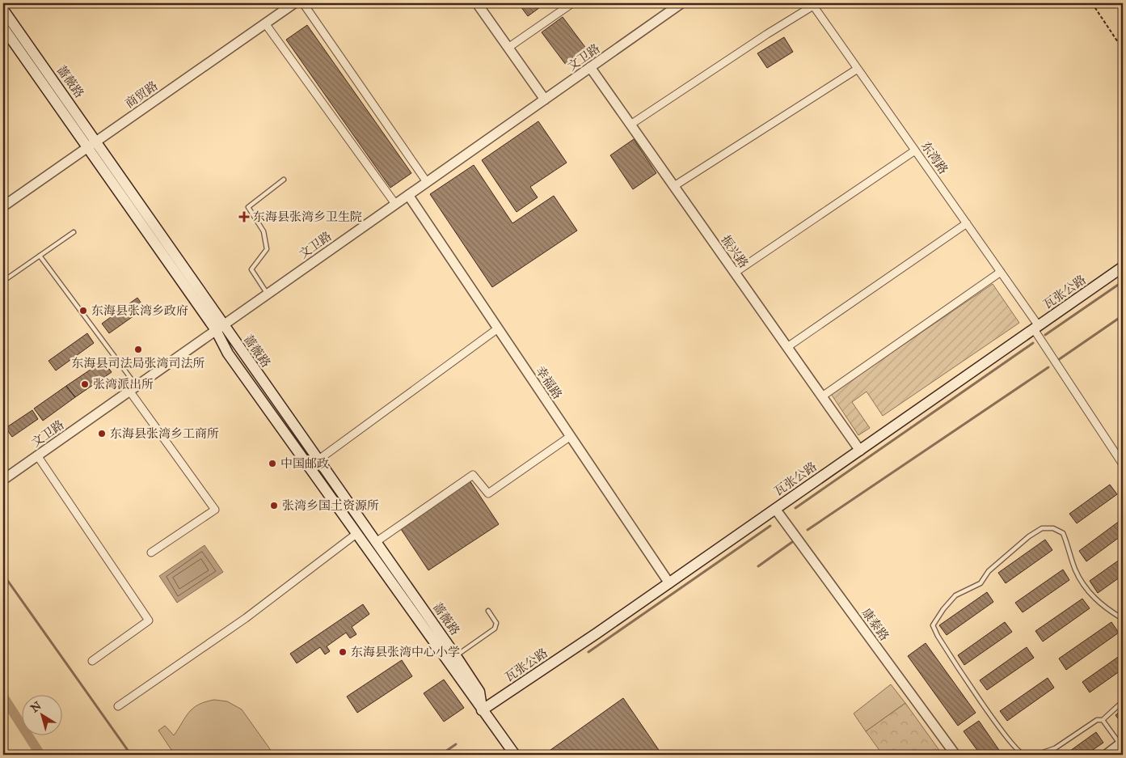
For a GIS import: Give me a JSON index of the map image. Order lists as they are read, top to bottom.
{
  "streets": {
    "main road": ["蔷薇路", "瓦张公路"],
    "street": [
      "文卫路",
      "商贸路",
      "东湾路",
      "振兴路",
      "幸福路",
      "康泰路"
    ]
  },
  "crossings": [
    ["文卫路", "蔷薇路"],
    ["文卫路", "振兴路"],
    ["文卫路", "幸福路"],
    ["蔷薇路", "商贸路"],
    ["蔷薇路", "瓦张公路"],
    ["东湾路", "瓦张公路"],
    ["振兴路", "瓦张公路"],
    ["瓦张公路", "幸福路"],
    ["瓦张公路", "康泰路"]
  ],
  "places": {
    "health": ["东海县张湾乡卫生院"],
    "other": [
      "东海县张湾乡政府",
      "东海县司法局张湾司法所",
      "张湾派出所",
      "东海县张湾乡工商所",
      "中国邮政",
      "张湾乡国土资源所",
      "东海县张湾中心小学"
    ]
  },
  "north": "top left"
}
